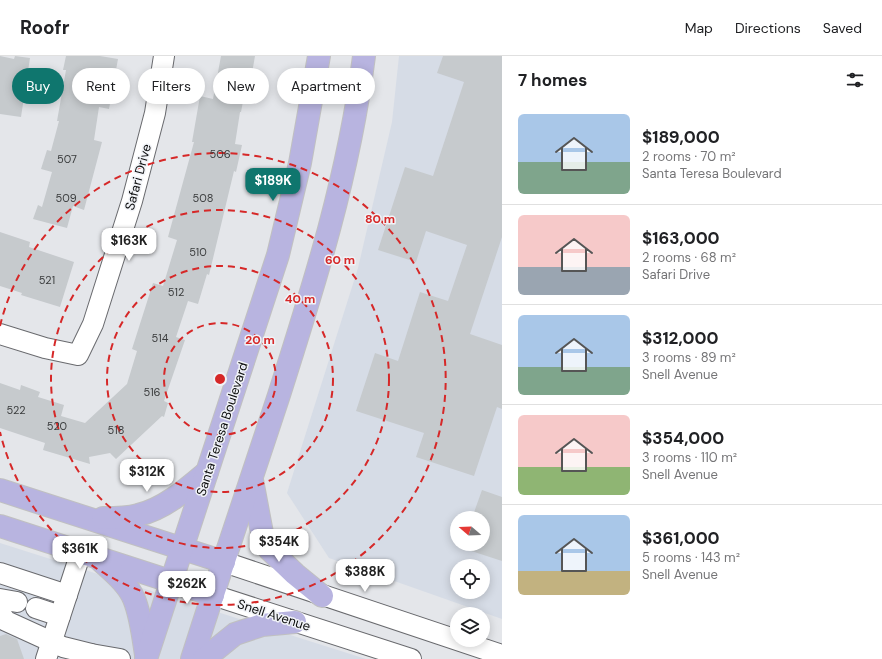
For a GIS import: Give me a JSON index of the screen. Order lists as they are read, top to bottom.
{
  "streets": {
    "main road": ["Santa Teresa Boulevard", "Snell Avenue"],
    "street": ["Safari Drive"]
  },
  "crossings": [
    ["Santa Teresa Boulevard", "Snell Avenue"]
  ],
  "house_numbers": [
    "506",
    "507",
    "509",
    "508",
    "510",
    "521",
    "512",
    "514",
    "516",
    "522",
    "520",
    "518"
  ],
  "north": "left",
  "page": {
    "header": "Roofr",
    "nav": ["Map", "Directions", "Saved"],
    "heading": "7 homes",
    "chip": [
      "Buy",
      "Rent",
      "Filters",
      "New",
      "Apartment"
    ],
    "list": [
      {
        "name": "$189,000",
        "note": "2 rooms · 70 m² · Santa Teresa Boulevard"
      },
      {
        "name": "$163,000",
        "note": "2 rooms · 68 m² · Safari Drive"
      },
      {
        "name": "$312,000",
        "note": "3 rooms · 89 m² · Snell Avenue"
      },
      {
        "name": "$354,000",
        "note": "3 rooms · 110 m² · Snell Avenue"
      },
      {
        "name": "$361,000",
        "note": "5 rooms · 143 m² · Snell Avenue"
      }
    ],
    "price": [
      "$189K",
      "$163K",
      "$312K",
      "$354K",
      "$361K",
      "$388K",
      "$262K"
    ]
  },
  "rings": [
    "80 m",
    "60 m",
    "40 m",
    "20 m"
  ]
}
